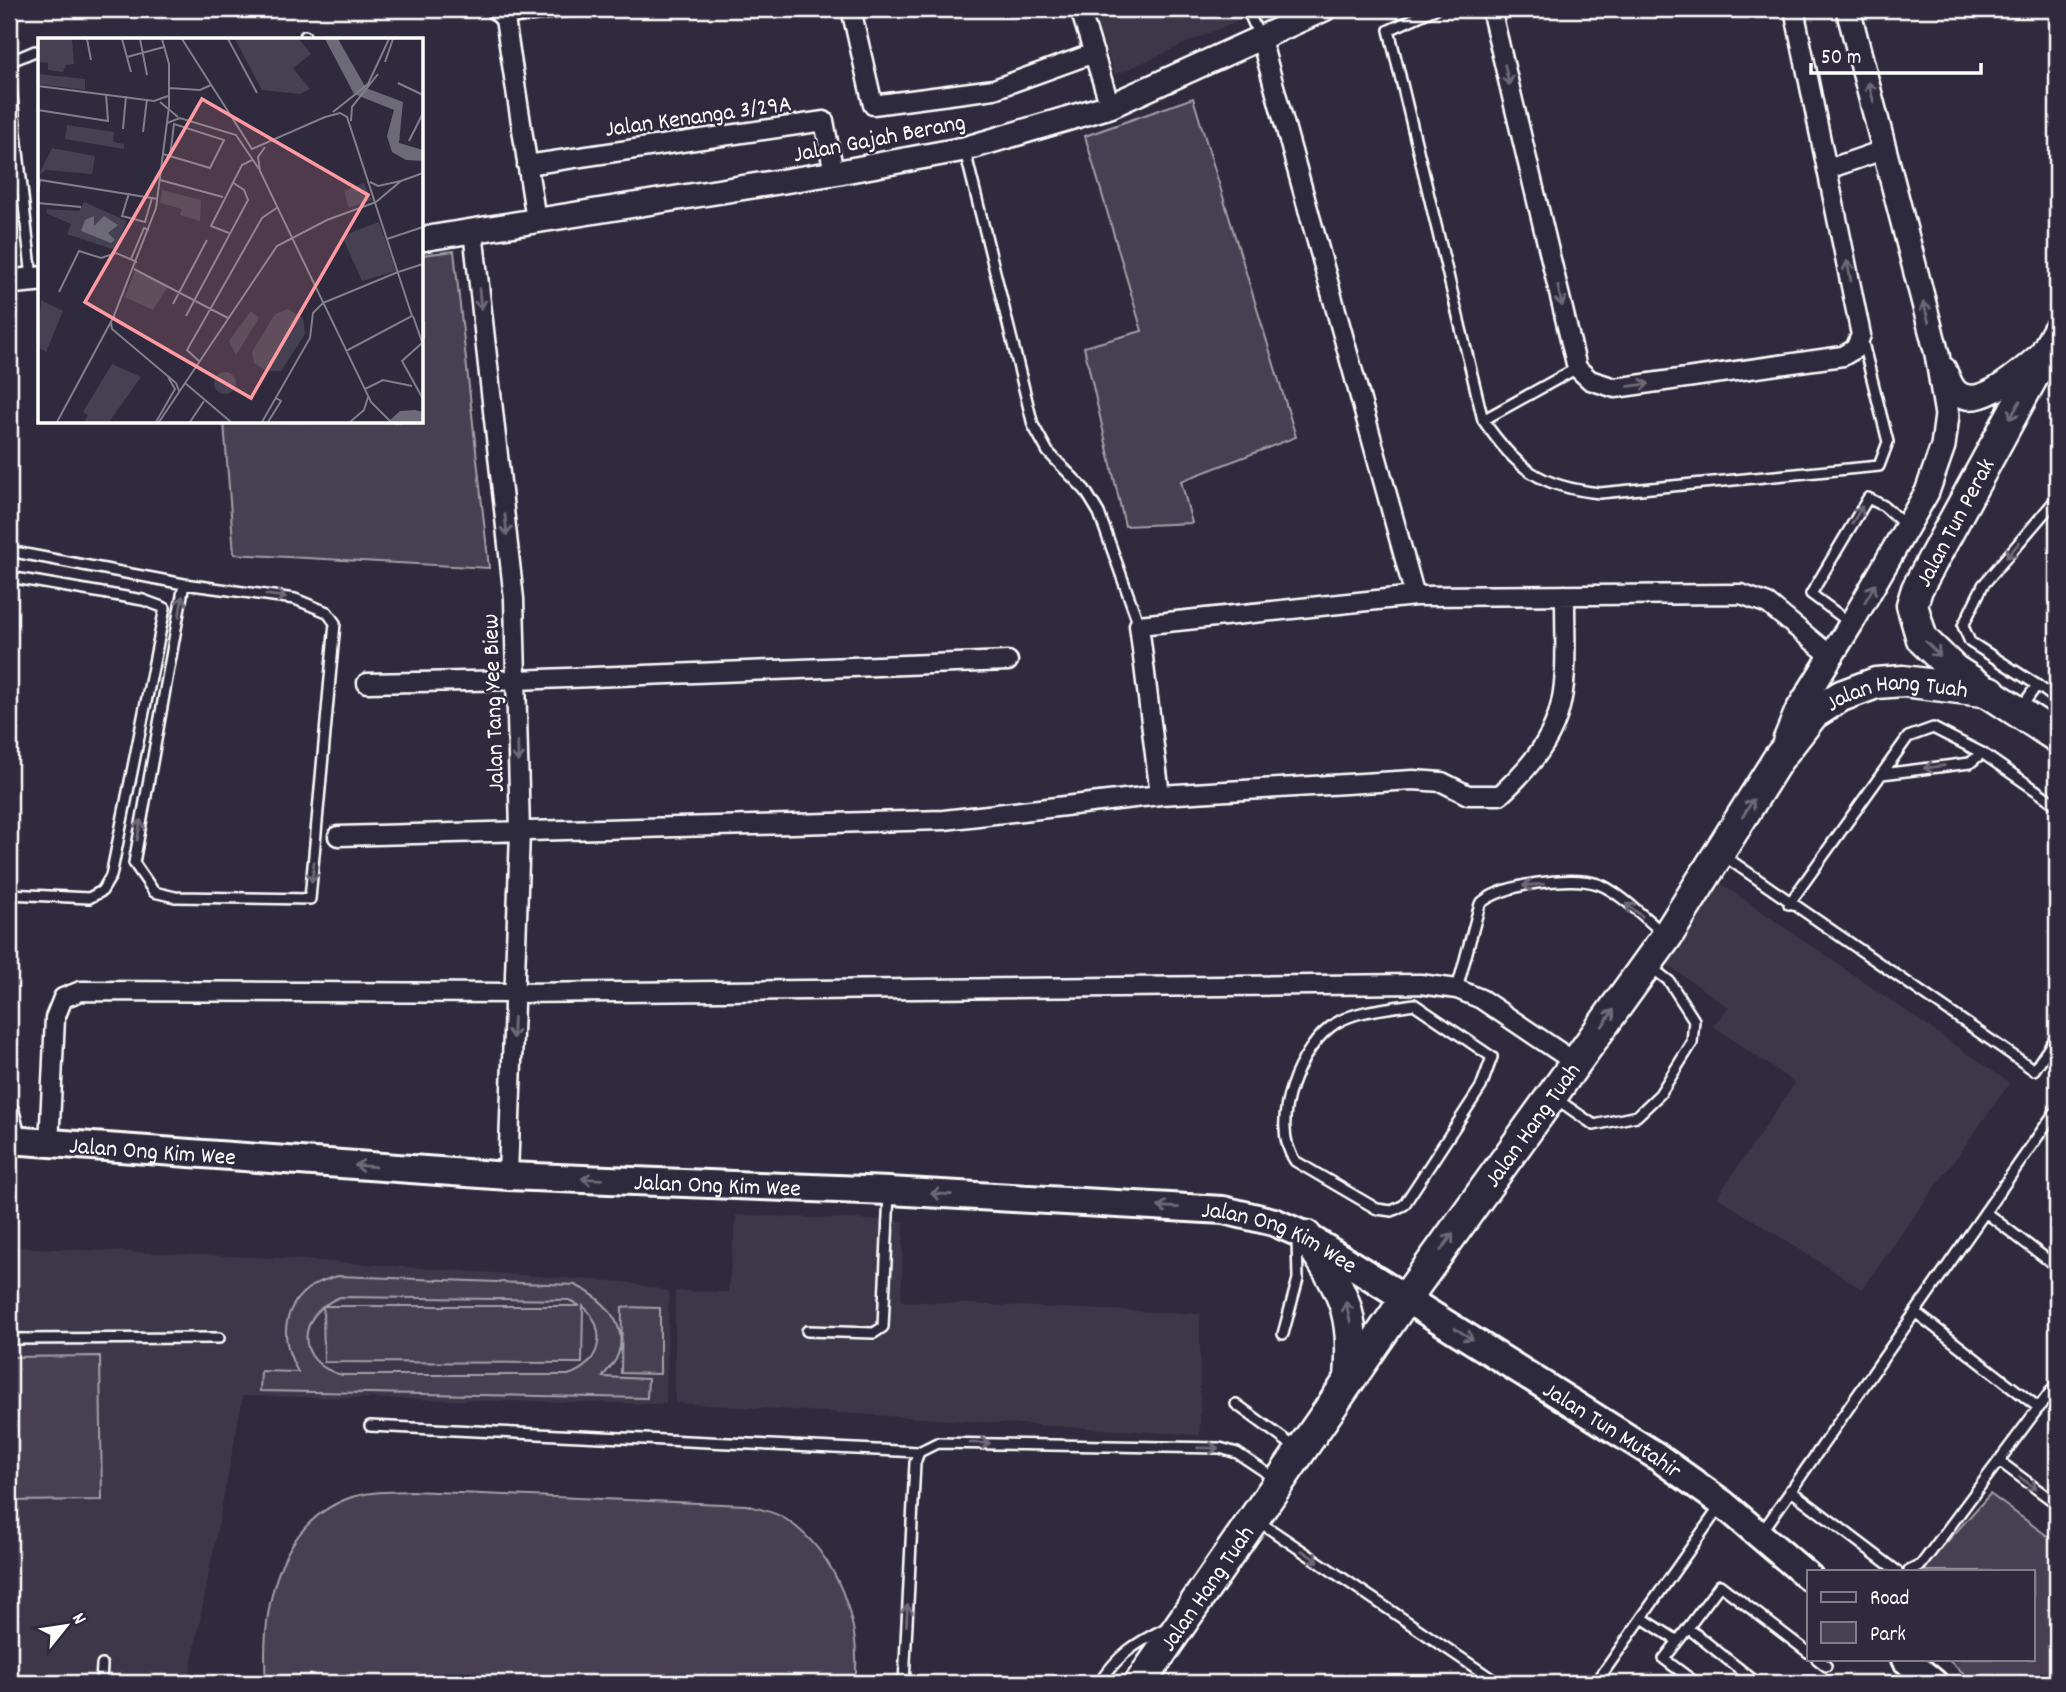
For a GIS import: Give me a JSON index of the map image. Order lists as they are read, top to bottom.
{
  "streets": {
    "main road": [
      "Jalan Tun Perak",
      "Jalan Hang Tuah",
      "Jalan Ong Kim Wee",
      "Jalan Tun Mutahir"
    ],
    "street": ["Jalan Kenanga 3/29A", "Jalan Gajah Berang", "Jalan Tang Yee Biew"]
  },
  "crossings": [
    ["Jalan Kenanga 3/29A", "Jalan Gajah Berang"],
    ["Jalan Gajah Berang", "Jalan Tang Yee Biew"],
    ["Jalan Tun Perak", "Jalan Hang Tuah"],
    ["Jalan Hang Tuah", "Jalan Ong Kim Wee"],
    ["Jalan Hang Tuah", "Jalan Tun Mutahir"],
    ["Jalan Tang Yee Biew", "Jalan Ong Kim Wee"],
    ["Jalan Ong Kim Wee", "Jalan Tun Mutahir"]
  ],
  "one_way": [
    "Jalan Tun Perak",
    "Jalan Hang Tuah",
    "Jalan Tang Yee Biew",
    "Jalan Ong Kim Wee",
    "Jalan Tun Mutahir"
  ],
  "legend": ["Road", "Park"],
  "scale_bar": "50 m",
  "north": "top right"
}
